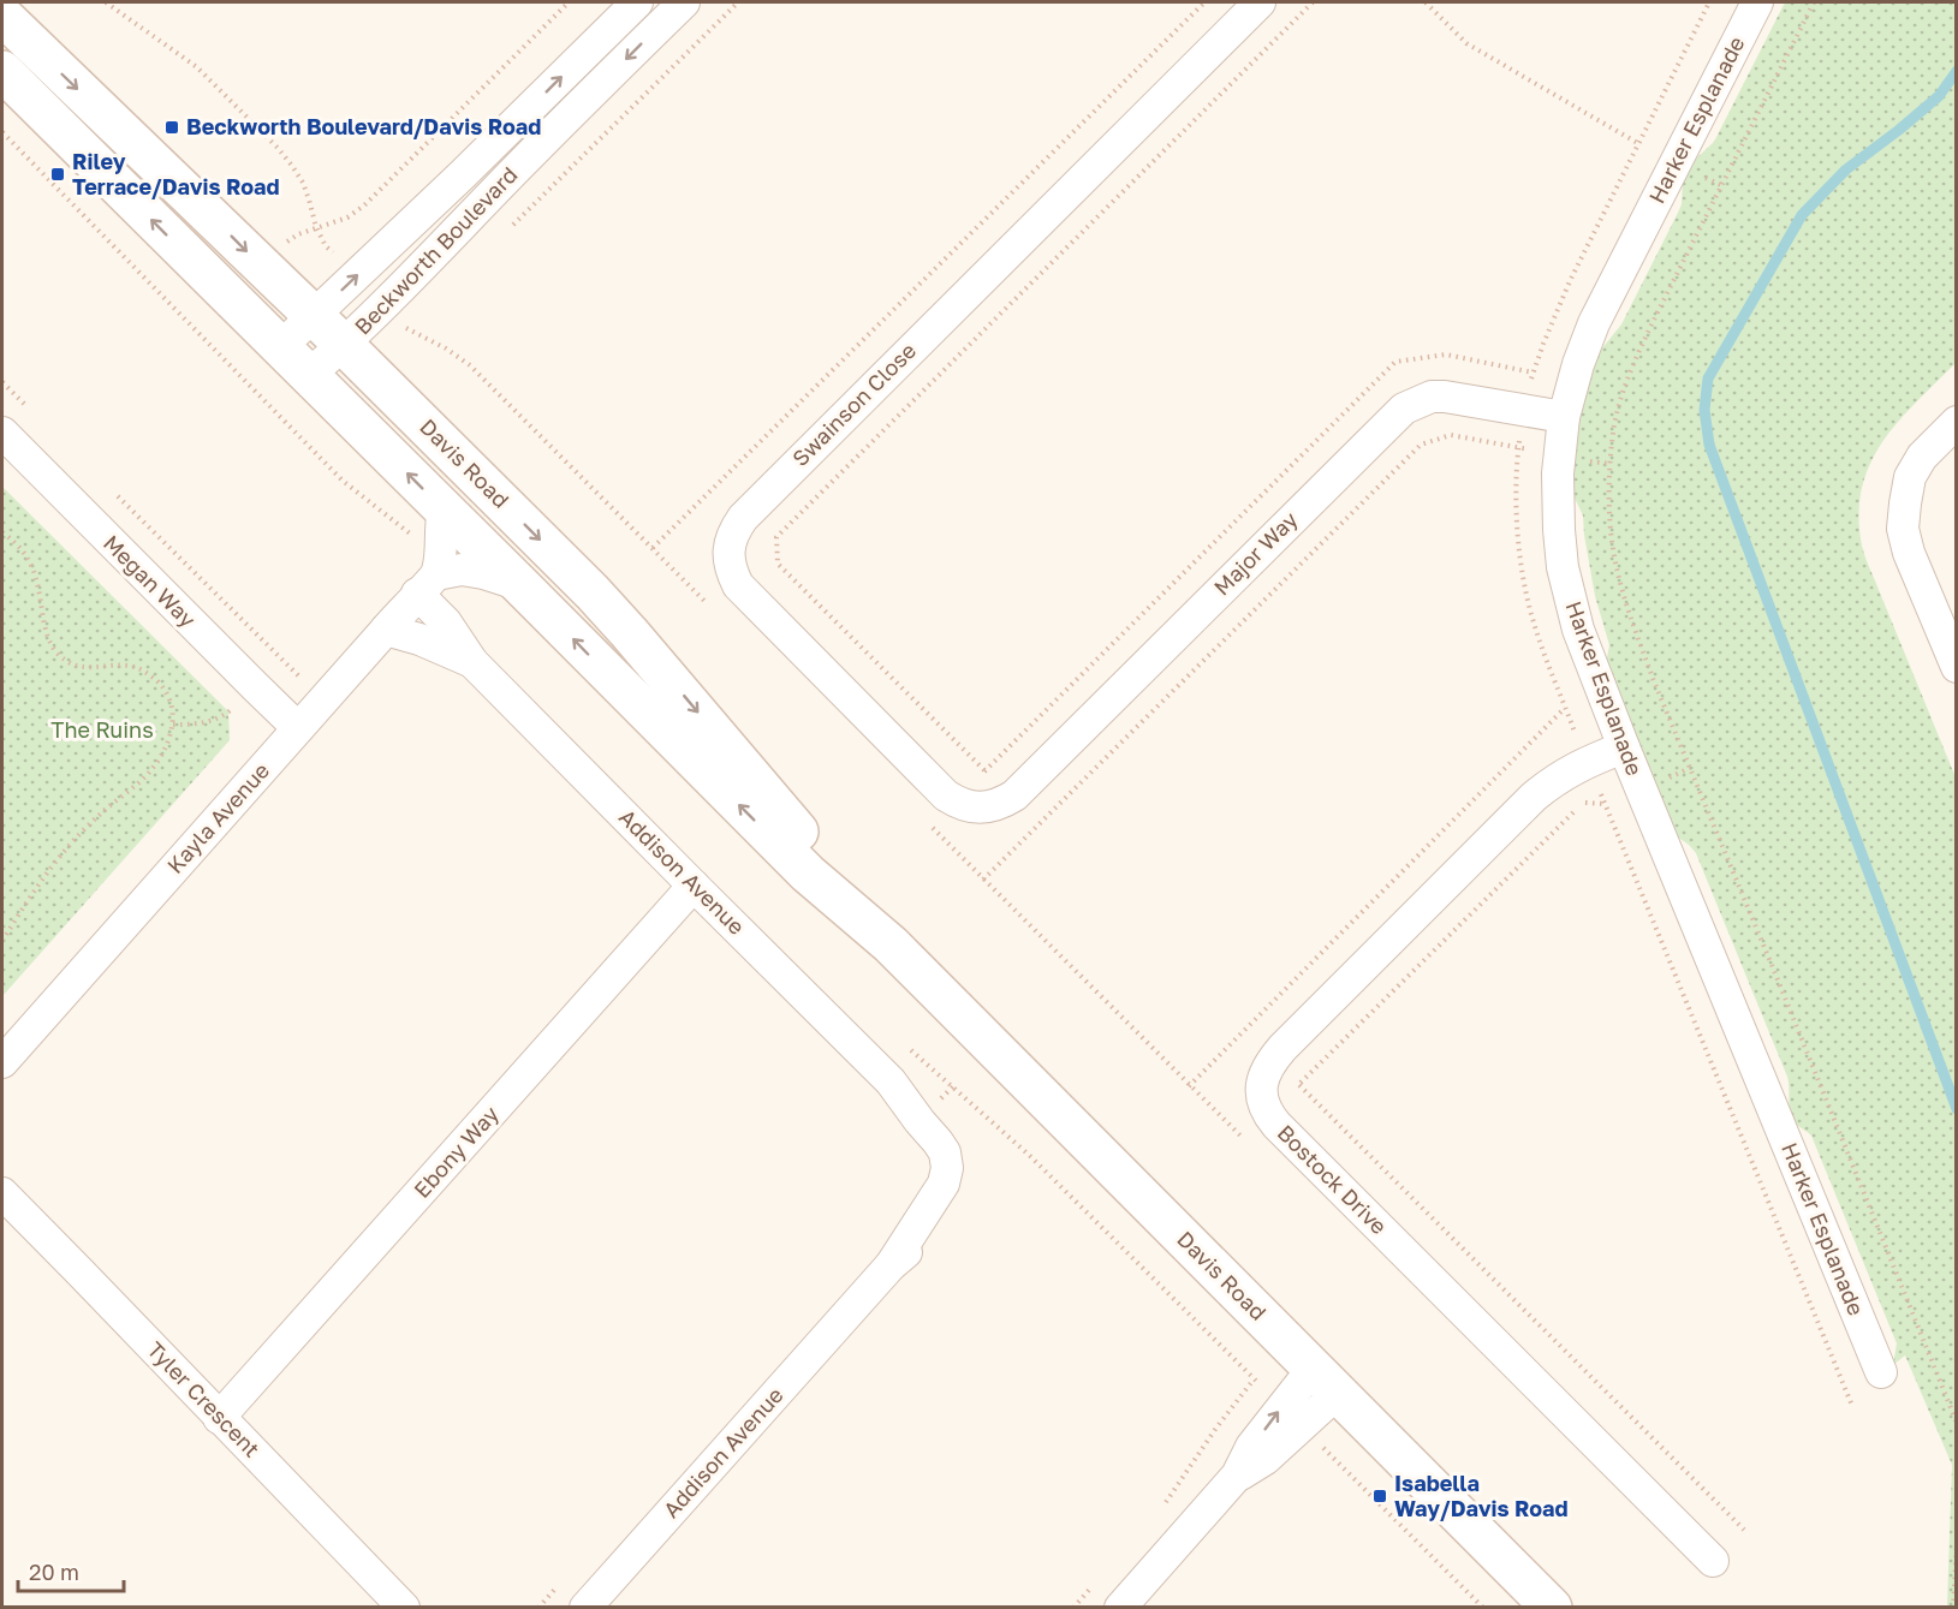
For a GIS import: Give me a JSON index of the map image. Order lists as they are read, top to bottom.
{
  "streets": {
    "main road": ["Davis Road"],
    "street": [
      "Harker Esplanade",
      "Beckworth Boulevard",
      "Swainson Close",
      "Major Way",
      "Megan Way",
      "Kayla Avenue",
      "Addison Avenue",
      "Ebony Way",
      "Bostock Drive",
      "Tyler Crescent"
    ]
  },
  "crossings": [
    ["Harker Esplanade", "Major Way"],
    ["Harker Esplanade", "Bostock Drive"],
    ["Beckworth Boulevard", "Davis Road"],
    ["Swainson Close", "Major Way"],
    ["Megan Way", "Kayla Avenue"],
    ["Kayla Avenue", "Addison Avenue"],
    ["Addison Avenue", "Ebony Way"],
    ["Ebony Way", "Tyler Crescent"]
  ],
  "parks": ["The Ruins"],
  "places": {
    "transit": ["Beckworth Boulevard/Davis Road", "Riley Terrace/Davis Road", "Isabella Way/Davis Road"]
  },
  "scale_bar": "20 m"
}
